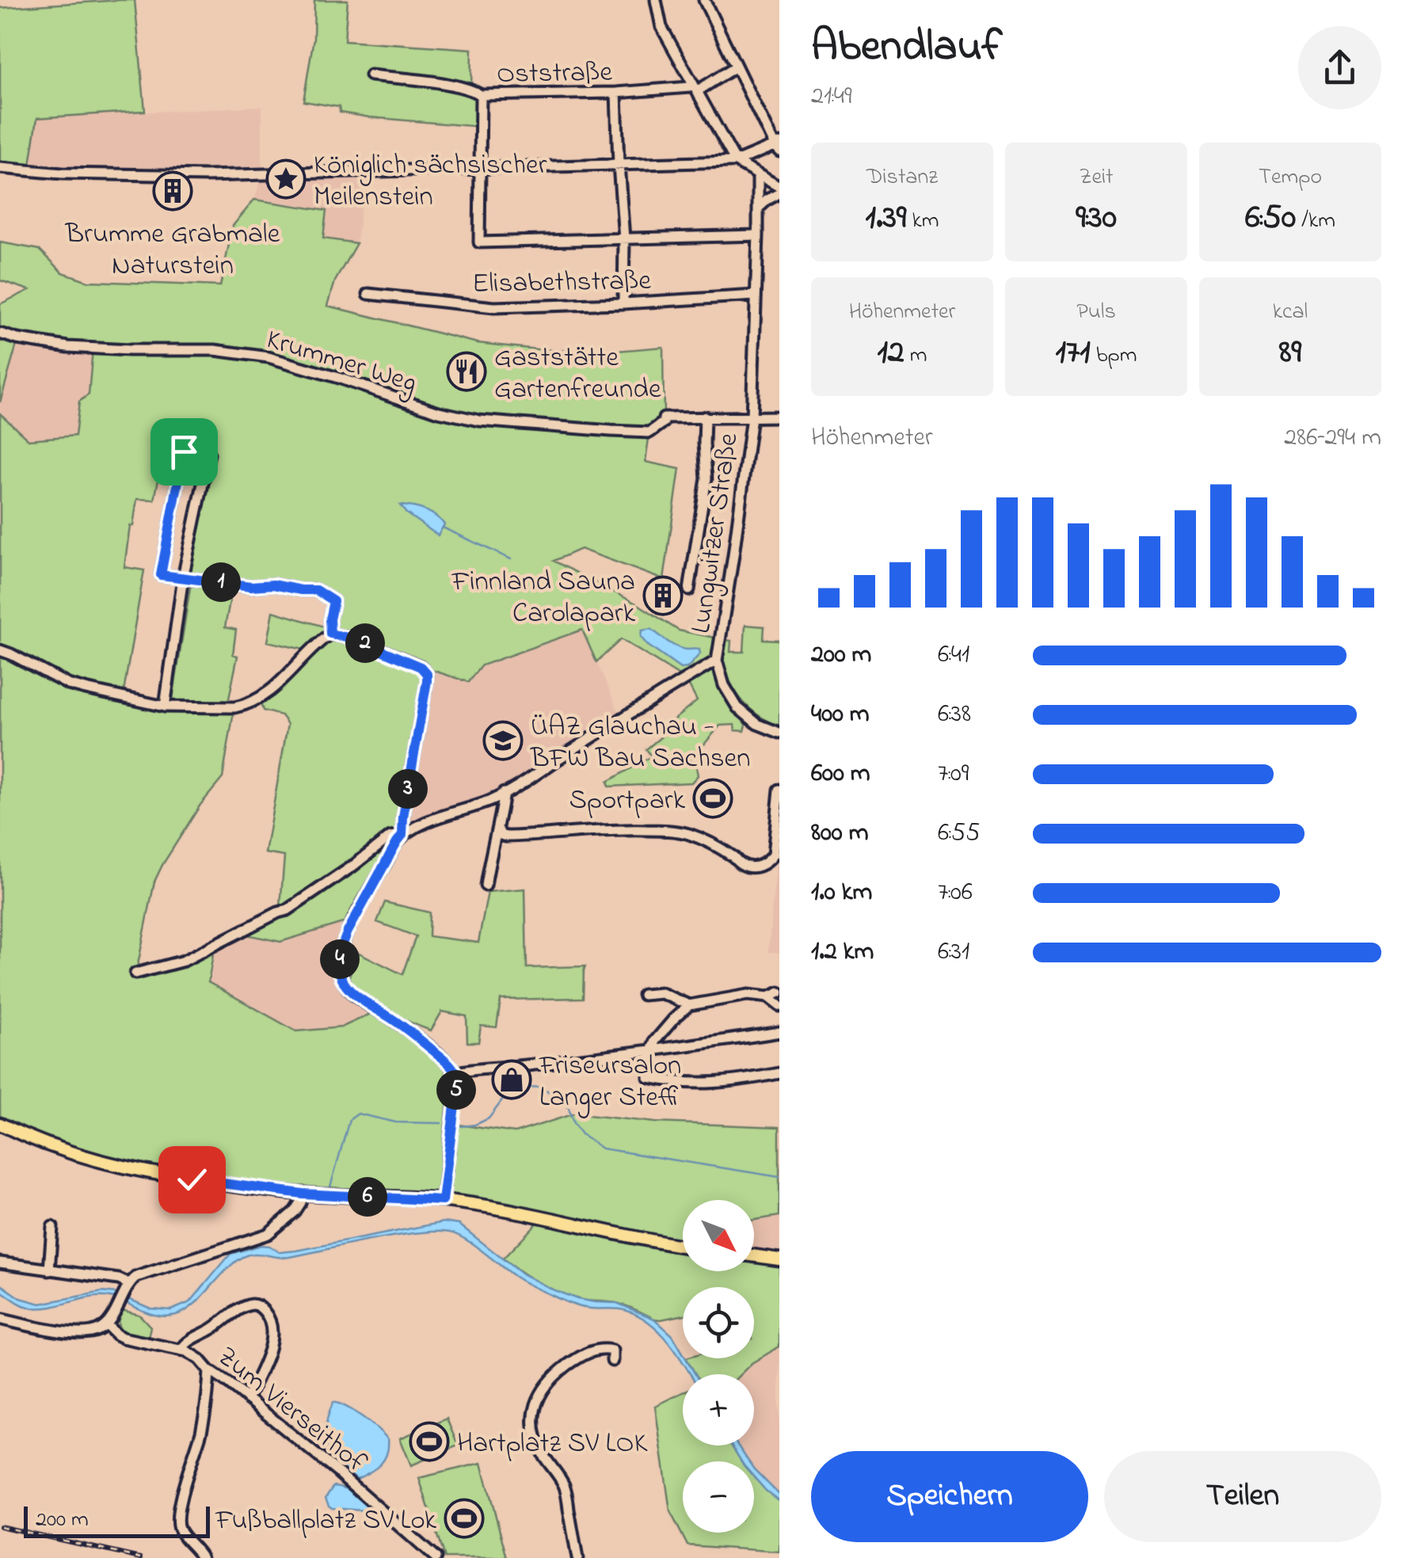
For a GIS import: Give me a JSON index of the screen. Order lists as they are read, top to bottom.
{
  "streets": {
    "street": [
      "Oststraße",
      "Elisabethstraße",
      "Krummer Weg",
      "Lungwitzer Straße",
      "Zum Vierseithof"
    ]
  },
  "crossings": [
    ["Elisabethstraße", "Lungwitzer Straße"]
  ],
  "places": {
    "place": ["Königlich sächsischer Meilenstein"],
    "building": ["Brumme Grabmale Naturstein", "Finnland Sauna Carolapark"],
    "restaurant": ["Gaststätte Gartenfreunde"],
    "school or university": ["ÜAZ Glauchau - BFW Bau Sachsen"],
    "sports": ["Sportpark", "Hartplatz SV LOK", "Fußballplatz SV Lok"],
    "shop": ["Friseursalon Langer Steffi"]
  },
  "scale_bar": "200 m",
  "north": "bottom right",
  "page": {
    "heading": ["Abendlauf", "21:49"],
    "stats": [
      ["Distanz", "1.39 km"],
      ["Zeit", "9:30"],
      ["Tempo", "6:50 /km"],
      ["Höhenmeter", "12 m"],
      ["Puls", "171 bpm"],
      ["kcal", "89"]
    ],
    "chart": ["Höhenmeter", "286–294 m"],
    "pins": [
      "1",
      "2",
      "3",
      "4",
      "5",
      "6"
    ],
    "list": [
      {
        "name": "200 m",
        "note": "6:41"
      },
      {
        "name": "400 m",
        "note": "6:38"
      },
      {
        "name": "600 m",
        "note": "7:09"
      },
      {
        "name": "800 m",
        "note": "6:55"
      },
      {
        "name": "1.0 km",
        "note": "7:06"
      },
      {
        "name": "1.2 km",
        "note": "6:31"
      }
    ],
    "map_buttons": ["+", "−"],
    "buttons": ["Speichern", "Teilen"],
    "scale": "200 m"
  }
}
